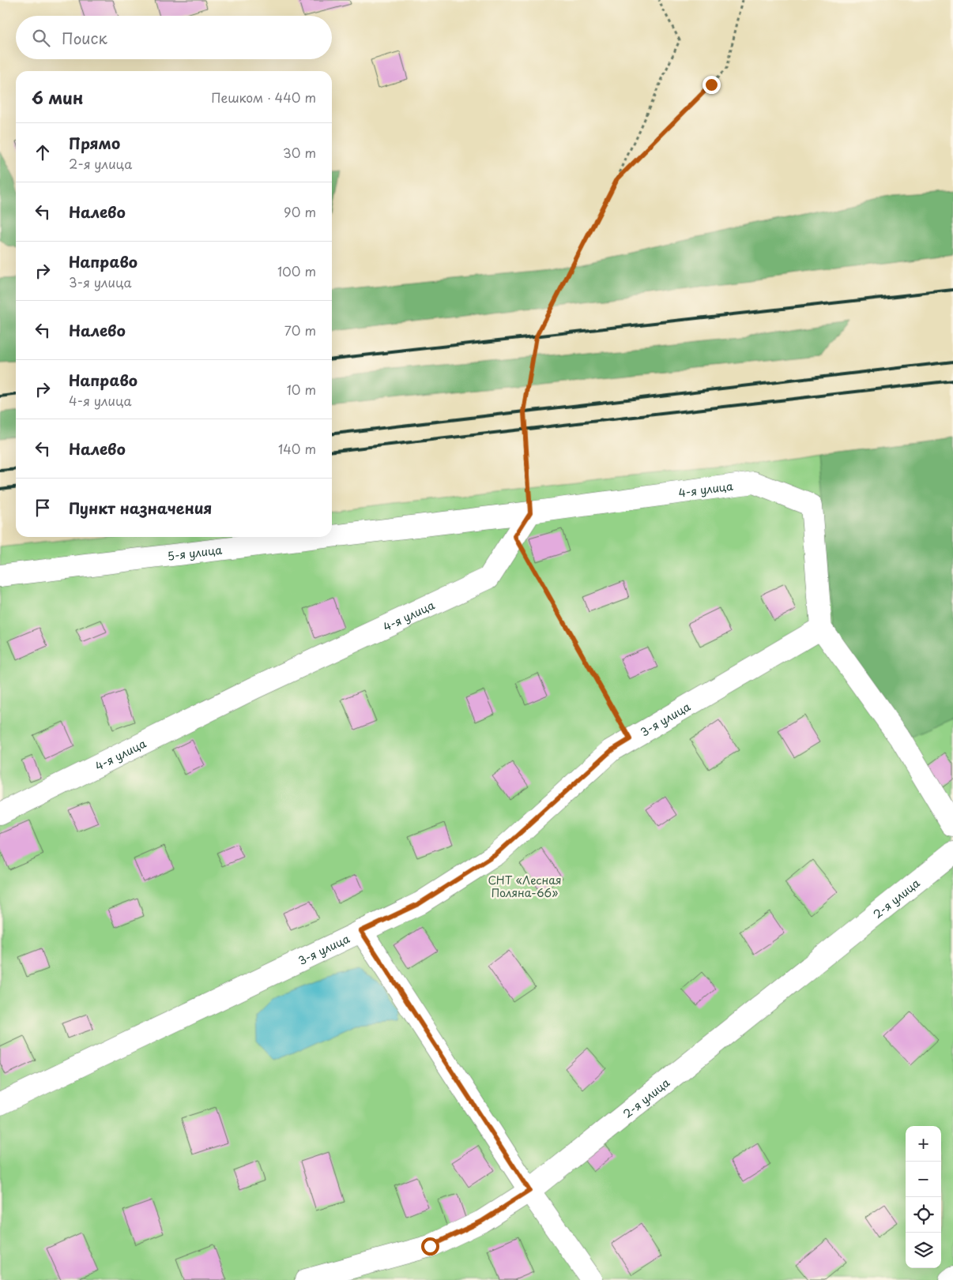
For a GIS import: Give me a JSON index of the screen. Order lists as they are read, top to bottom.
{
  "streets": {
    "street": [
      "4-я улица",
      "5-я улица",
      "3-я улица",
      "2-я улица"
    ]
  },
  "crossings": [
    ["4-я улица", "5-я улица"],
    ["4-я улица", "3-я улица"]
  ],
  "parks": ["СНТ «Лесная Поляна-66»"],
  "page": {
    "search": "Поиск",
    "heading": ["6 мин", "Пешком · 440 m"],
    "list": [
      ["Прямо", "2-я улица", "30 m"],
      ["Налево", "90 m"],
      ["Направо", "3-я улица", "100 m"],
      ["Налево", "70 m"],
      ["Направо", "4-я улица", "10 m"],
      ["Налево", "140 m"],
      "Пункт назначения"
    ],
    "map_buttons": ["+", "−"]
  }
}
